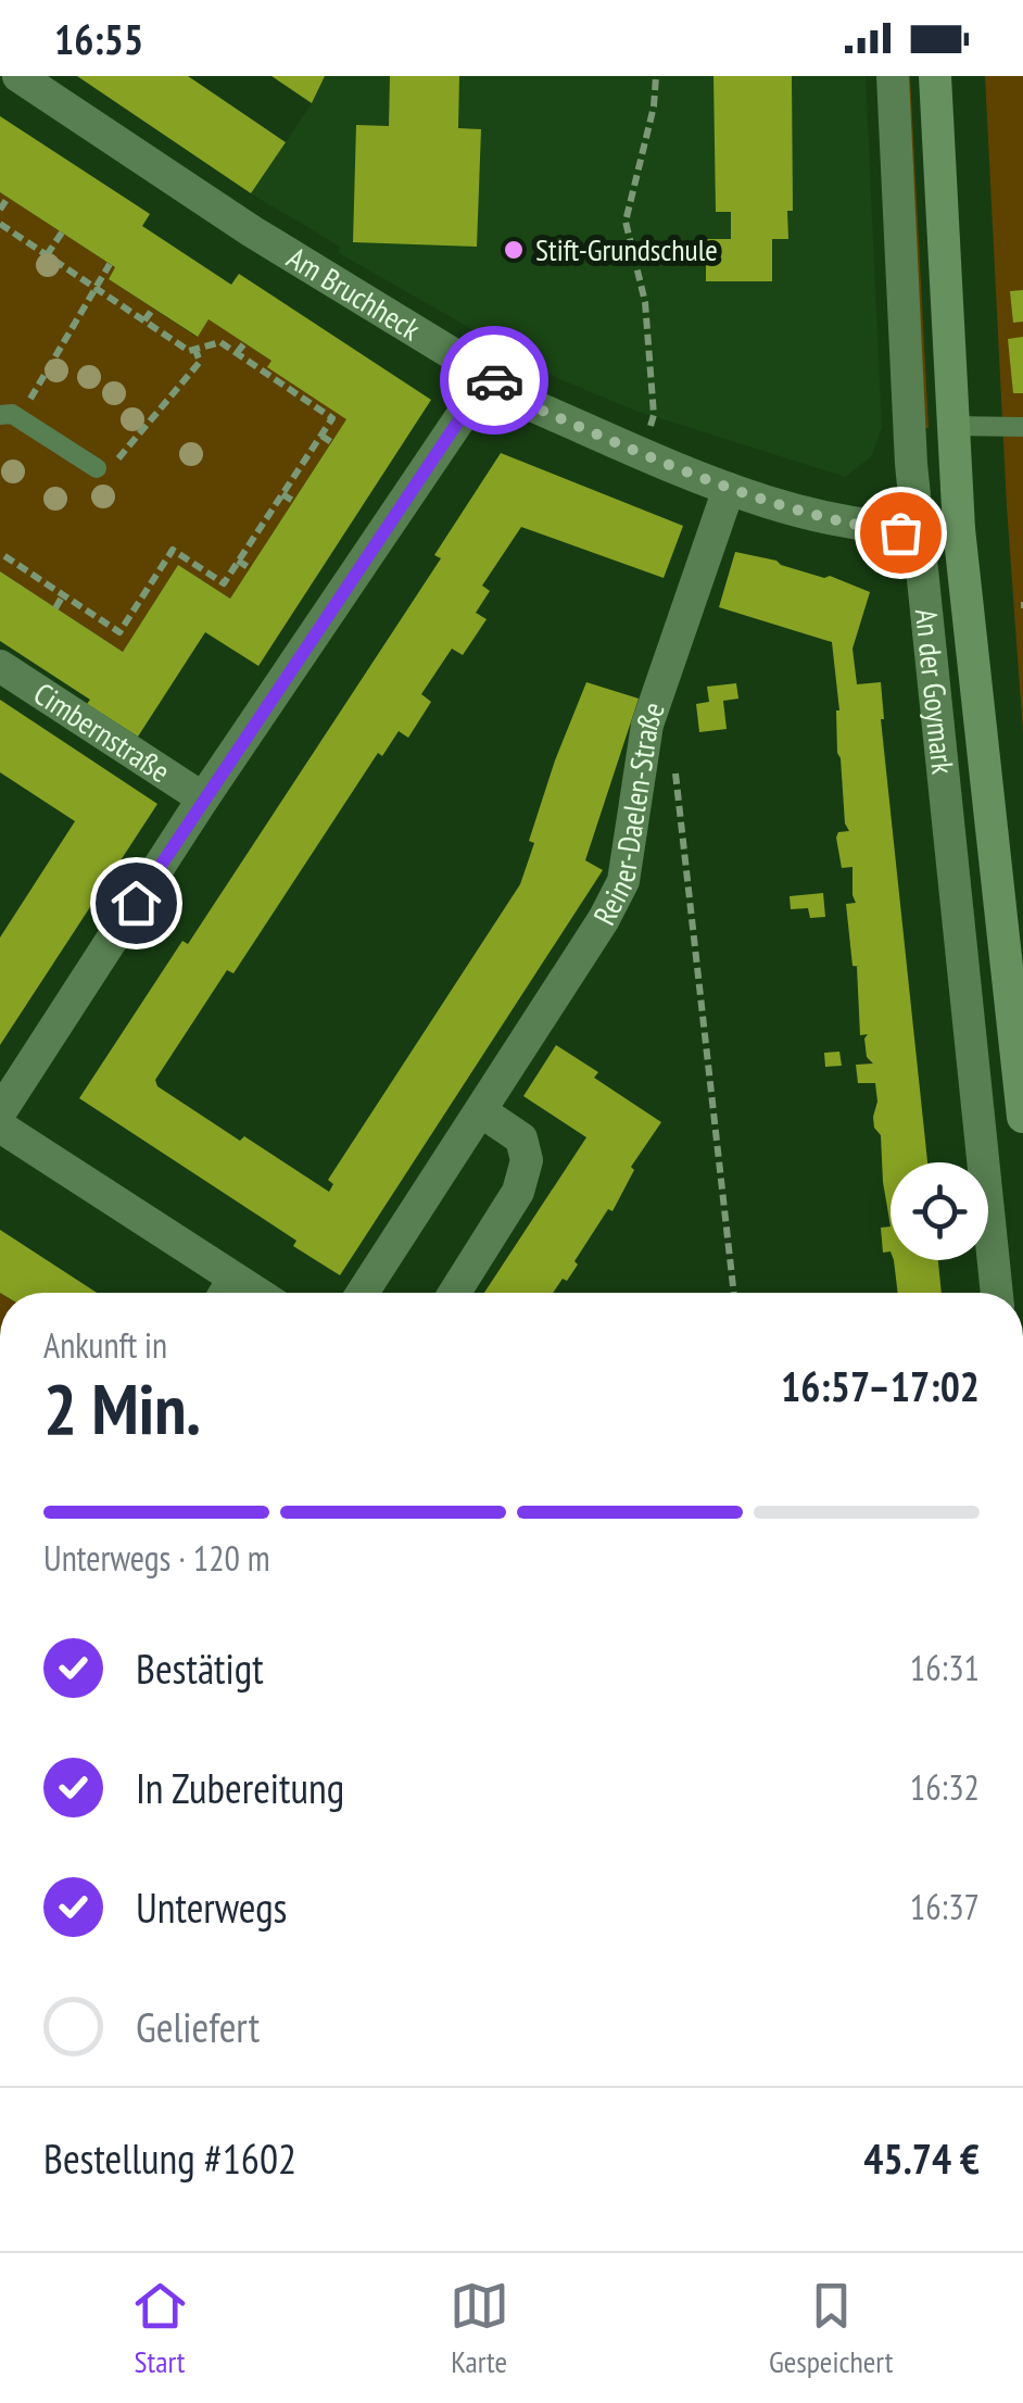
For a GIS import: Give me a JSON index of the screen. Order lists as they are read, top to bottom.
{
  "streets": {
    "main road": ["An der Goymark"],
    "street": ["Am Bruchheck", "Cimbernstraße", "Reiner-Daelen-Straße"]
  },
  "crossings": [
    ["Am Bruchheck", "An der Goymark"],
    ["Am Bruchheck", "Reiner-Daelen-Straße"]
  ],
  "places": ["Stift-Grundschule"],
  "page": {
    "status": "16:55",
    "heading": ["2 Min.", "Ankunft in", "16:57–17:02"],
    "panel": ["Bestellung #1602", "45.74 €"],
    "bar": "Unterwegs · 120 m",
    "list": [
      ["Bestätigt", "16:31"],
      ["In Zubereitung", "16:32"],
      ["Unterwegs", "16:37"],
      "Geliefert"
    ],
    "tabs": ["Start", "Karte", "Gespeichert"]
  }
}
